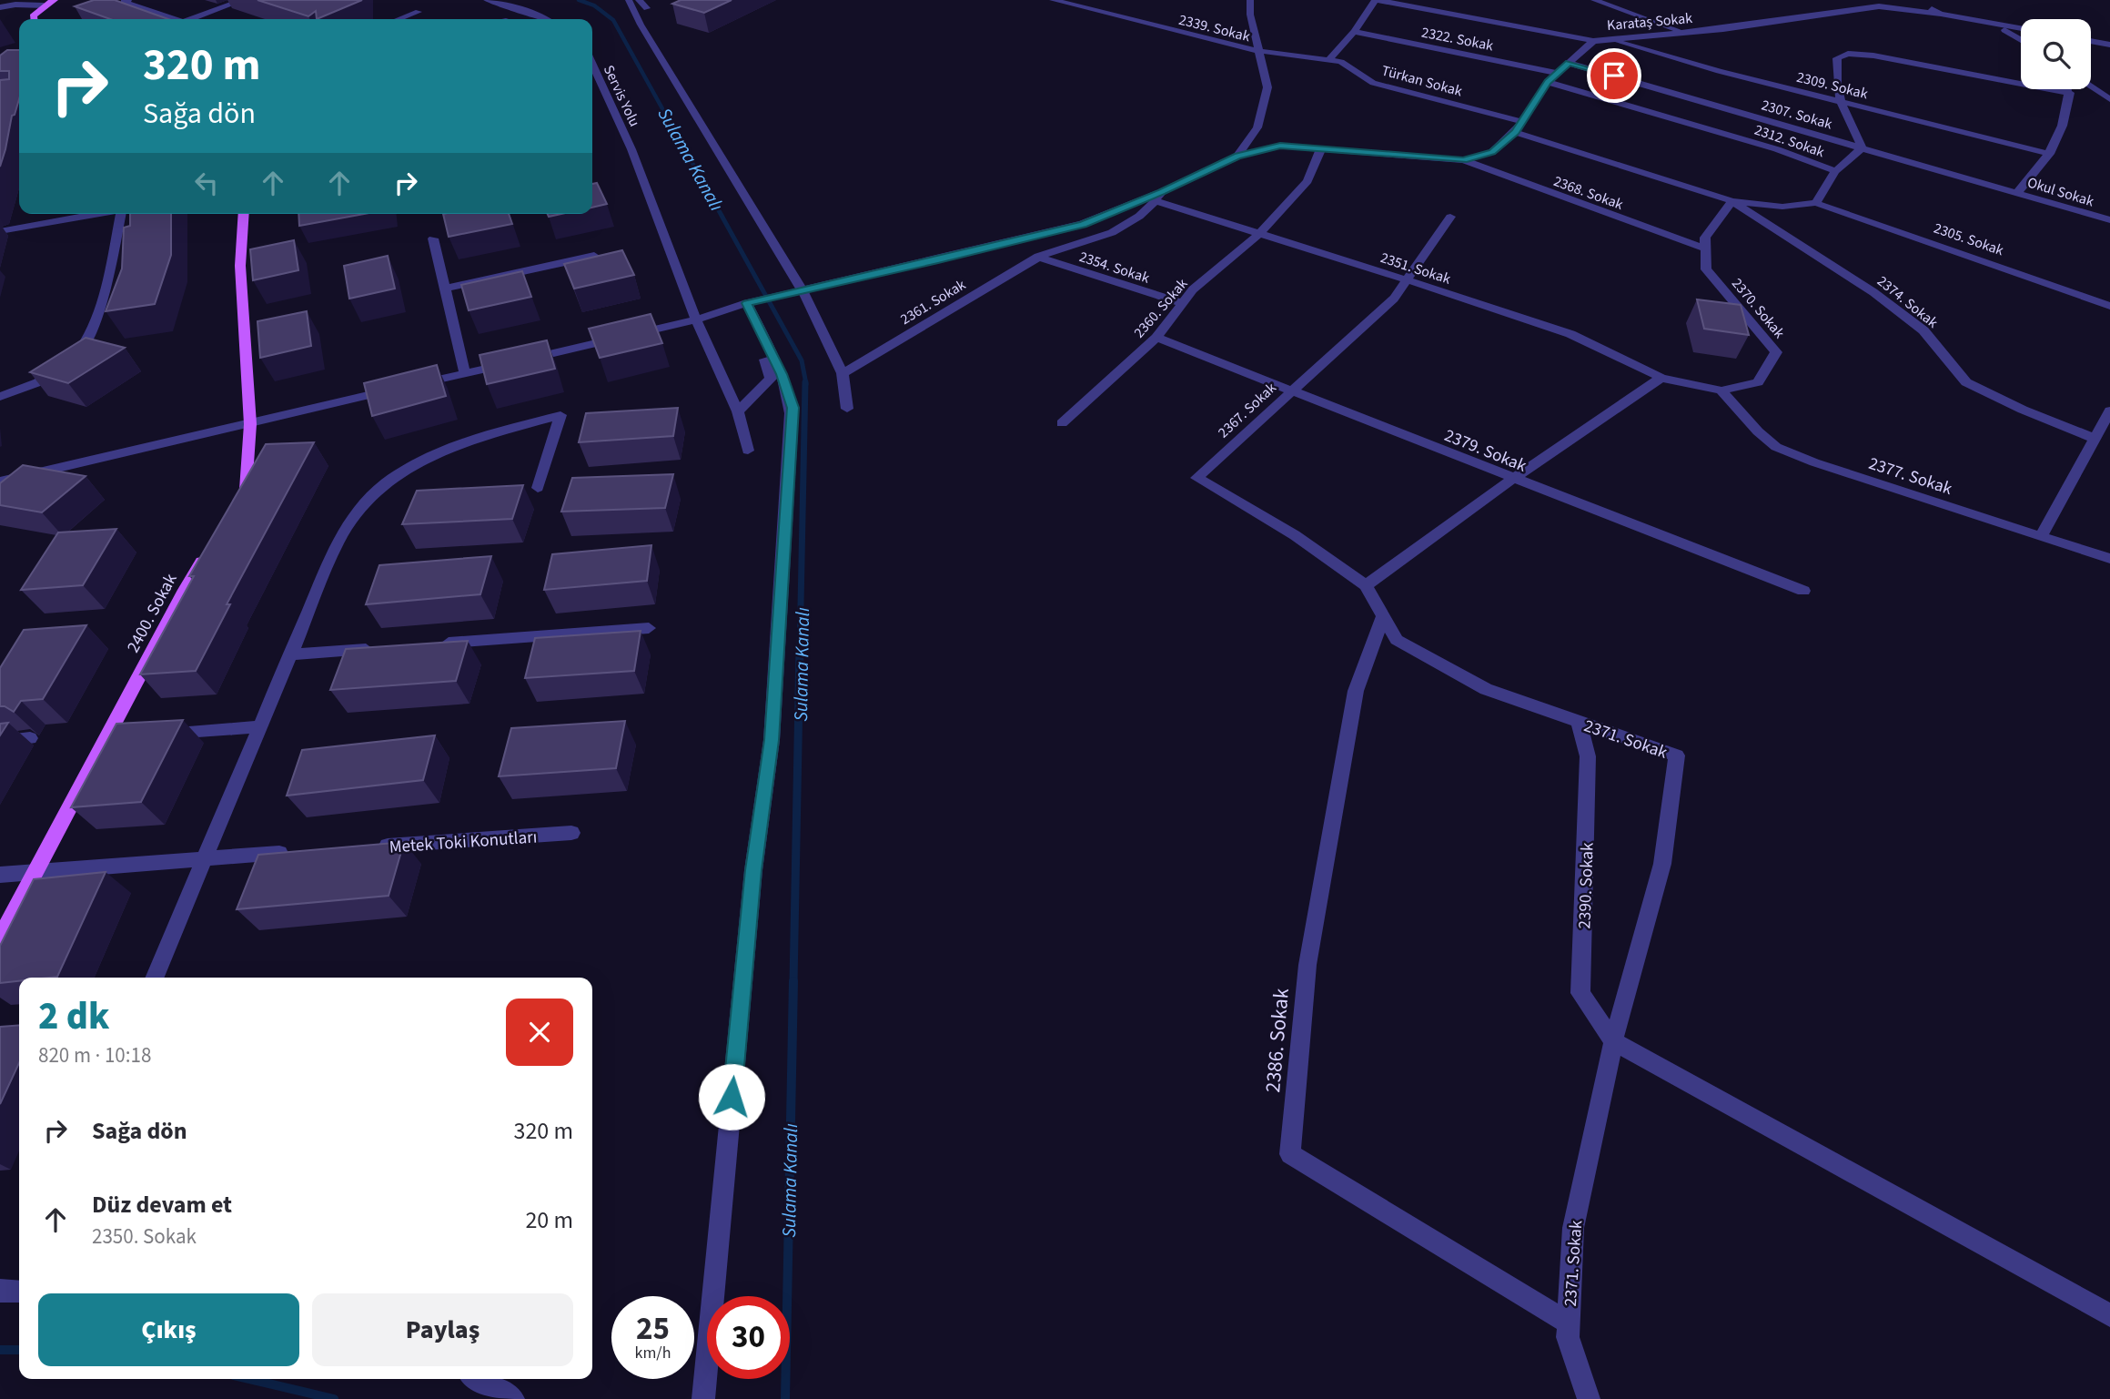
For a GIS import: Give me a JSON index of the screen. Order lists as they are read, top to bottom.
{
  "streets": {
    "main road": ["2400. Sokak"],
    "street": [
      "Karataş Sokak",
      "2339. Sokak",
      "2322. Sokak",
      "Türkan Sokak",
      "2309. Sokak",
      "Servis Yolu",
      "2307. Sokak",
      "2312. Sokak",
      "Okul Sokak",
      "2368. Sokak",
      "2305. Sokak",
      "2354. Sokak",
      "2351. Sokak",
      "2361. Sokak",
      "2374. Sokak",
      "2360. Sokak",
      "2370. Sokak",
      "2367. Sokak",
      "2379. Sokak",
      "2377. Sokak",
      "2371. Sokak",
      "Metek Toki Konutları",
      "2390. Sokak",
      "2386. Sokak"
    ]
  },
  "crossings": [
    ["Karataş Sokak", "2322. Sokak"],
    ["Karataş Sokak", "Türkan Sokak"],
    ["Karataş Sokak", "2309. Sokak"],
    ["Karataş Sokak", "2307. Sokak"],
    ["Karataş Sokak", "2312. Sokak"],
    ["Karataş Sokak", "2368. Sokak"],
    ["Karataş Sokak", "2354. Sokak"],
    ["Karataş Sokak", "2351. Sokak"],
    ["Karataş Sokak", "2361. Sokak"],
    ["Karataş Sokak", "2360. Sokak"],
    ["2339. Sokak", "Türkan Sokak"],
    ["2309. Sokak", "Okul Sokak"],
    ["2307. Sokak", "Okul Sokak"],
    ["2312. Sokak", "2305. Sokak"],
    ["2368. Sokak", "2370. Sokak"],
    ["2354. Sokak", "2361. Sokak"],
    ["2354. Sokak", "2360. Sokak"],
    ["2351. Sokak", "2360. Sokak"],
    ["2351. Sokak", "2370. Sokak"],
    ["2351. Sokak", "2367. Sokak"],
    ["2360. Sokak", "2379. Sokak"],
    ["2370. Sokak", "2377. Sokak"],
    ["2367. Sokak", "2379. Sokak"],
    ["2367. Sokak", "2371. Sokak"],
    ["2371. Sokak", "2390. Sokak"],
    ["2371. Sokak", "2386. Sokak"]
  ],
  "water": ["Sulama Kanalı"],
  "page": {
    "turn": ["320 m", "Sağa dön"],
    "heading": ["2 dk", "820 m · 10:18"],
    "list": [
      {
        "name": "Sağa dön",
        "value": "320 m"
      },
      {
        "name": "Düz devam et",
        "note": "2350. Sokak",
        "value": "20 m"
      }
    ],
    "buttons": ["Çıkış", "Paylaş"],
    "speed": "25 km/h",
    "limit": "30"
  }
}
